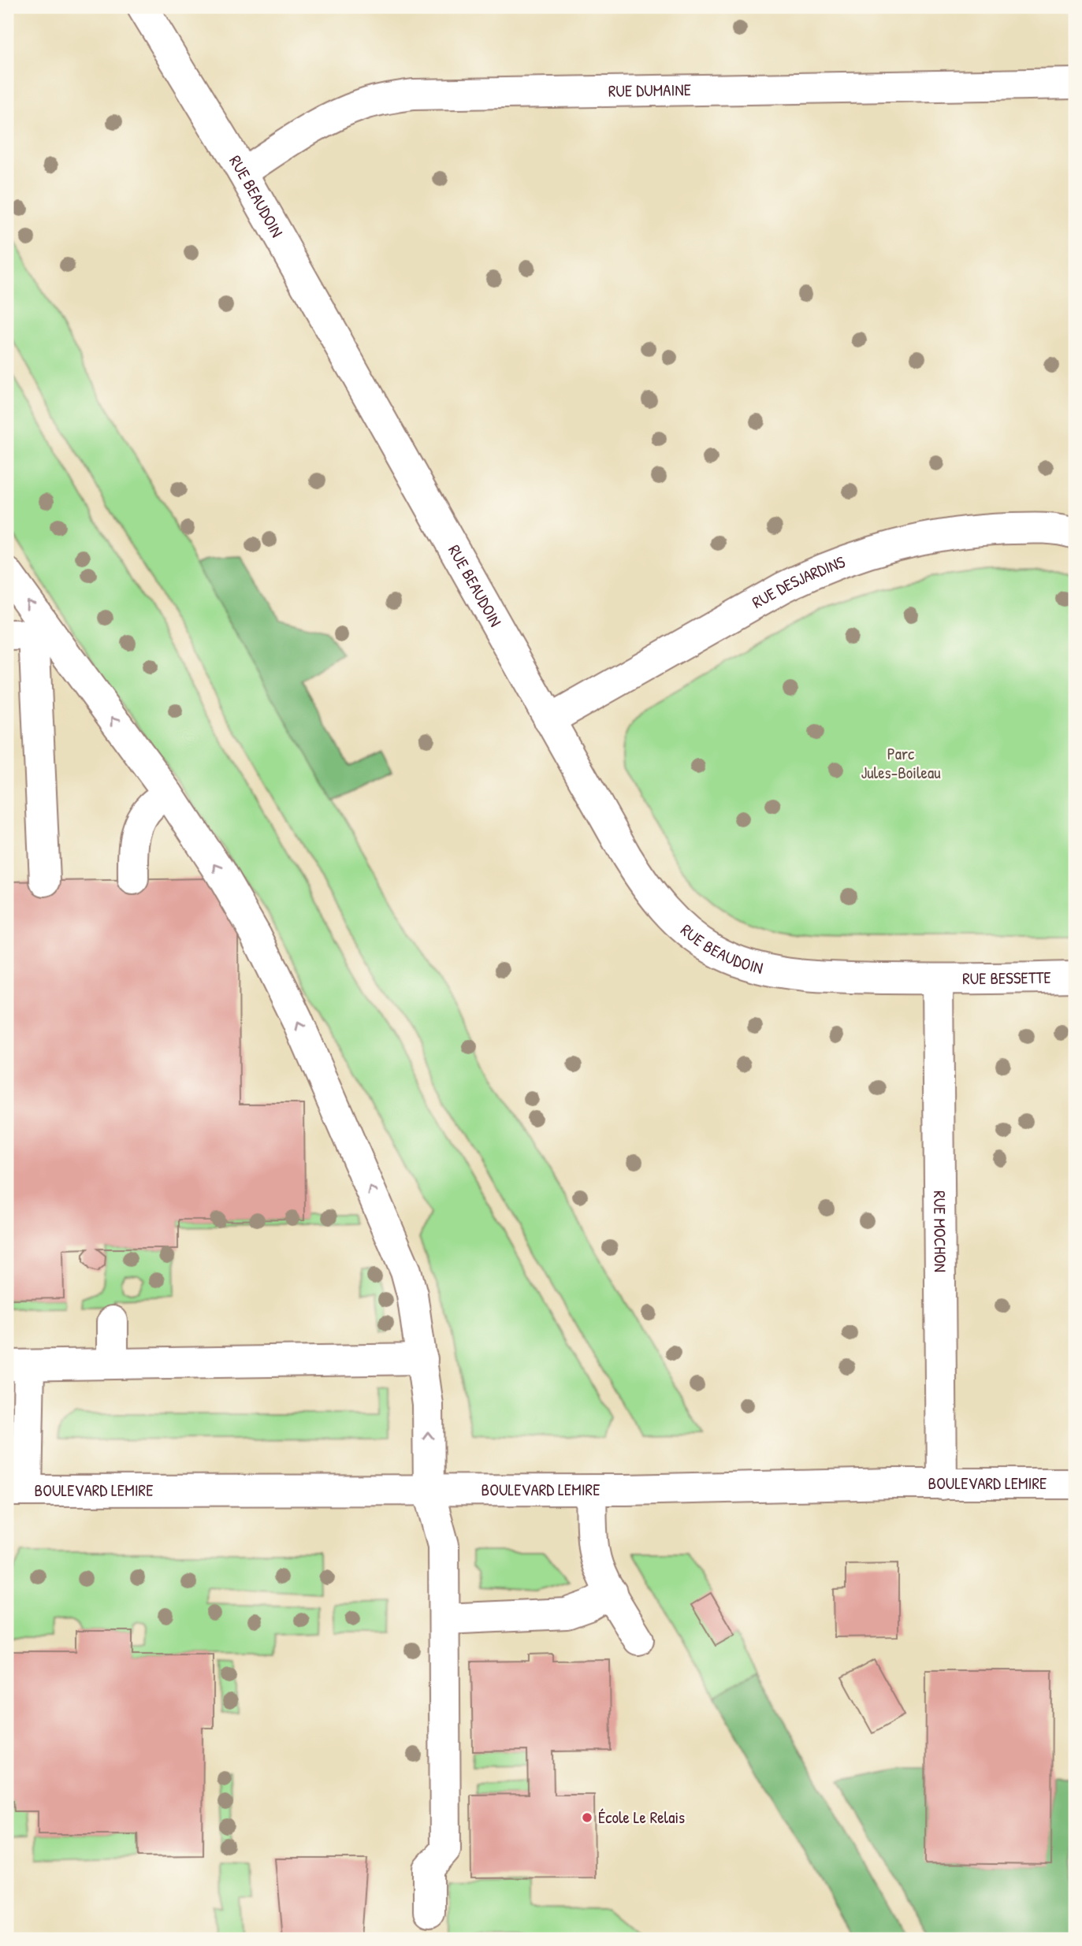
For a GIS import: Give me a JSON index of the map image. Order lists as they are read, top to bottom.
{
  "streets": {
    "street": [
      "RUE DUMAINE",
      "RUE BEAUDOIN",
      "RUE DESJARDINS",
      "RUE BESSETTE",
      "RUE MOCHON",
      "BOULEVARD LEMIRE"
    ]
  },
  "crossings": [
    ["RUE DUMAINE", "RUE BEAUDOIN"],
    ["RUE BEAUDOIN", "RUE DESJARDINS"],
    ["RUE BEAUDOIN", "RUE BESSETTE"],
    ["RUE BEAUDOIN", "RUE MOCHON"],
    ["RUE BESSETTE", "RUE MOCHON"],
    ["RUE MOCHON", "BOULEVARD LEMIRE"]
  ],
  "parks": ["Parc Jules-Boileau"],
  "places": ["École Le Relais"]
}
